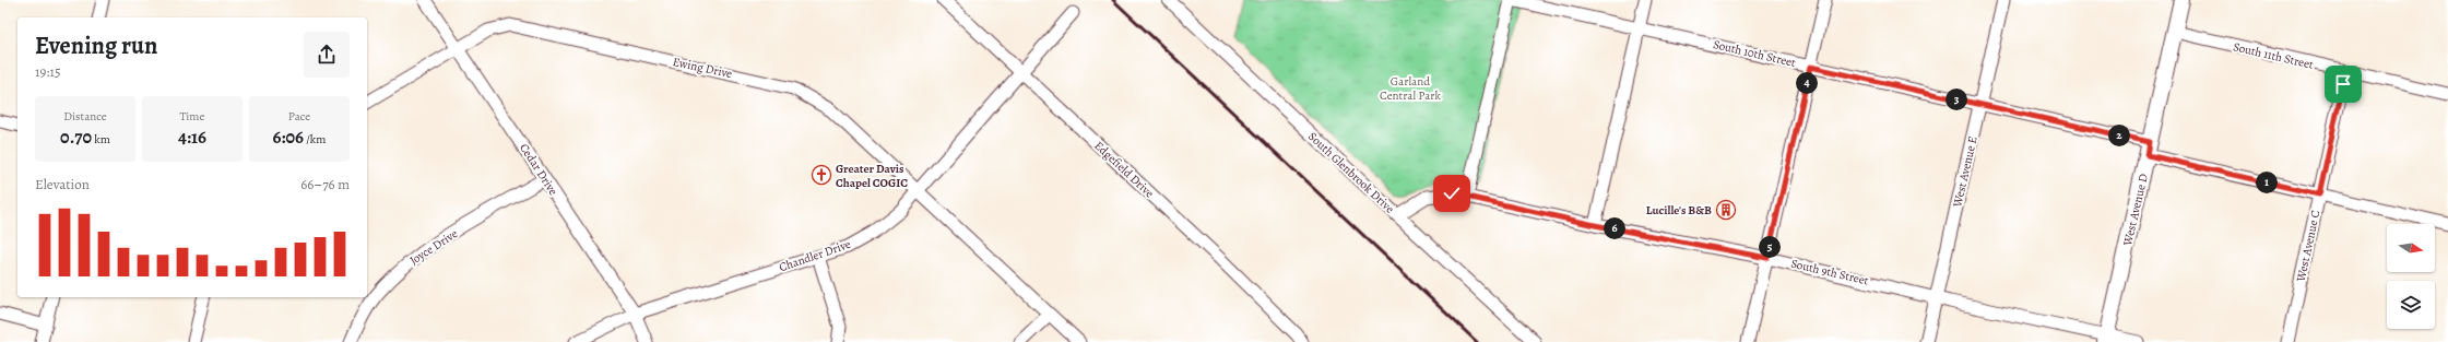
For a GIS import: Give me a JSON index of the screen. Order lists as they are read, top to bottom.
{
  "streets": {
    "main road": ["West Avenue D"],
    "street": [
      "South 10th Street",
      "South 11th Street",
      "Ewing Drive",
      "Cedar Drive",
      "Edgefield Drive",
      "West Avenue E",
      "South Glenbrook Drive",
      "West Avenue C",
      "Joyce Drive",
      "Chandler Drive",
      "South 9th Street"
    ]
  },
  "crossings": [
    ["South 10th Street", "West Avenue E"],
    ["South 10th Street", "West Avenue D"],
    ["South 10th Street", "West Avenue C"],
    ["South 11th Street", "West Avenue D"],
    ["South 11th Street", "West Avenue C"],
    ["Ewing Drive", "Cedar Drive"],
    ["Ewing Drive", "Chandler Drive"],
    ["Cedar Drive", "Joyce Drive"],
    ["Cedar Drive", "Chandler Drive"],
    ["Edgefield Drive", "Chandler Drive"],
    ["West Avenue E", "South 9th Street"],
    ["South Glenbrook Drive", "South 9th Street"],
    ["West Avenue D", "South 9th Street"]
  ],
  "parks": ["Garland Central Park"],
  "places": {
    "church": ["Greater Davis Chapel COGIC"],
    "building": ["Lucille's B&B"]
  },
  "north": "right",
  "page": {
    "heading": ["Evening run", "19:15"],
    "pins": [
      "4",
      "3",
      "2",
      "1",
      "6",
      "5"
    ],
    "stats": [
      ["Distance", "0.70 km"],
      ["Time", "4:16"],
      ["Pace", "6:06 /km"]
    ],
    "chart": ["Elevation", "66–76 m"]
  }
}
